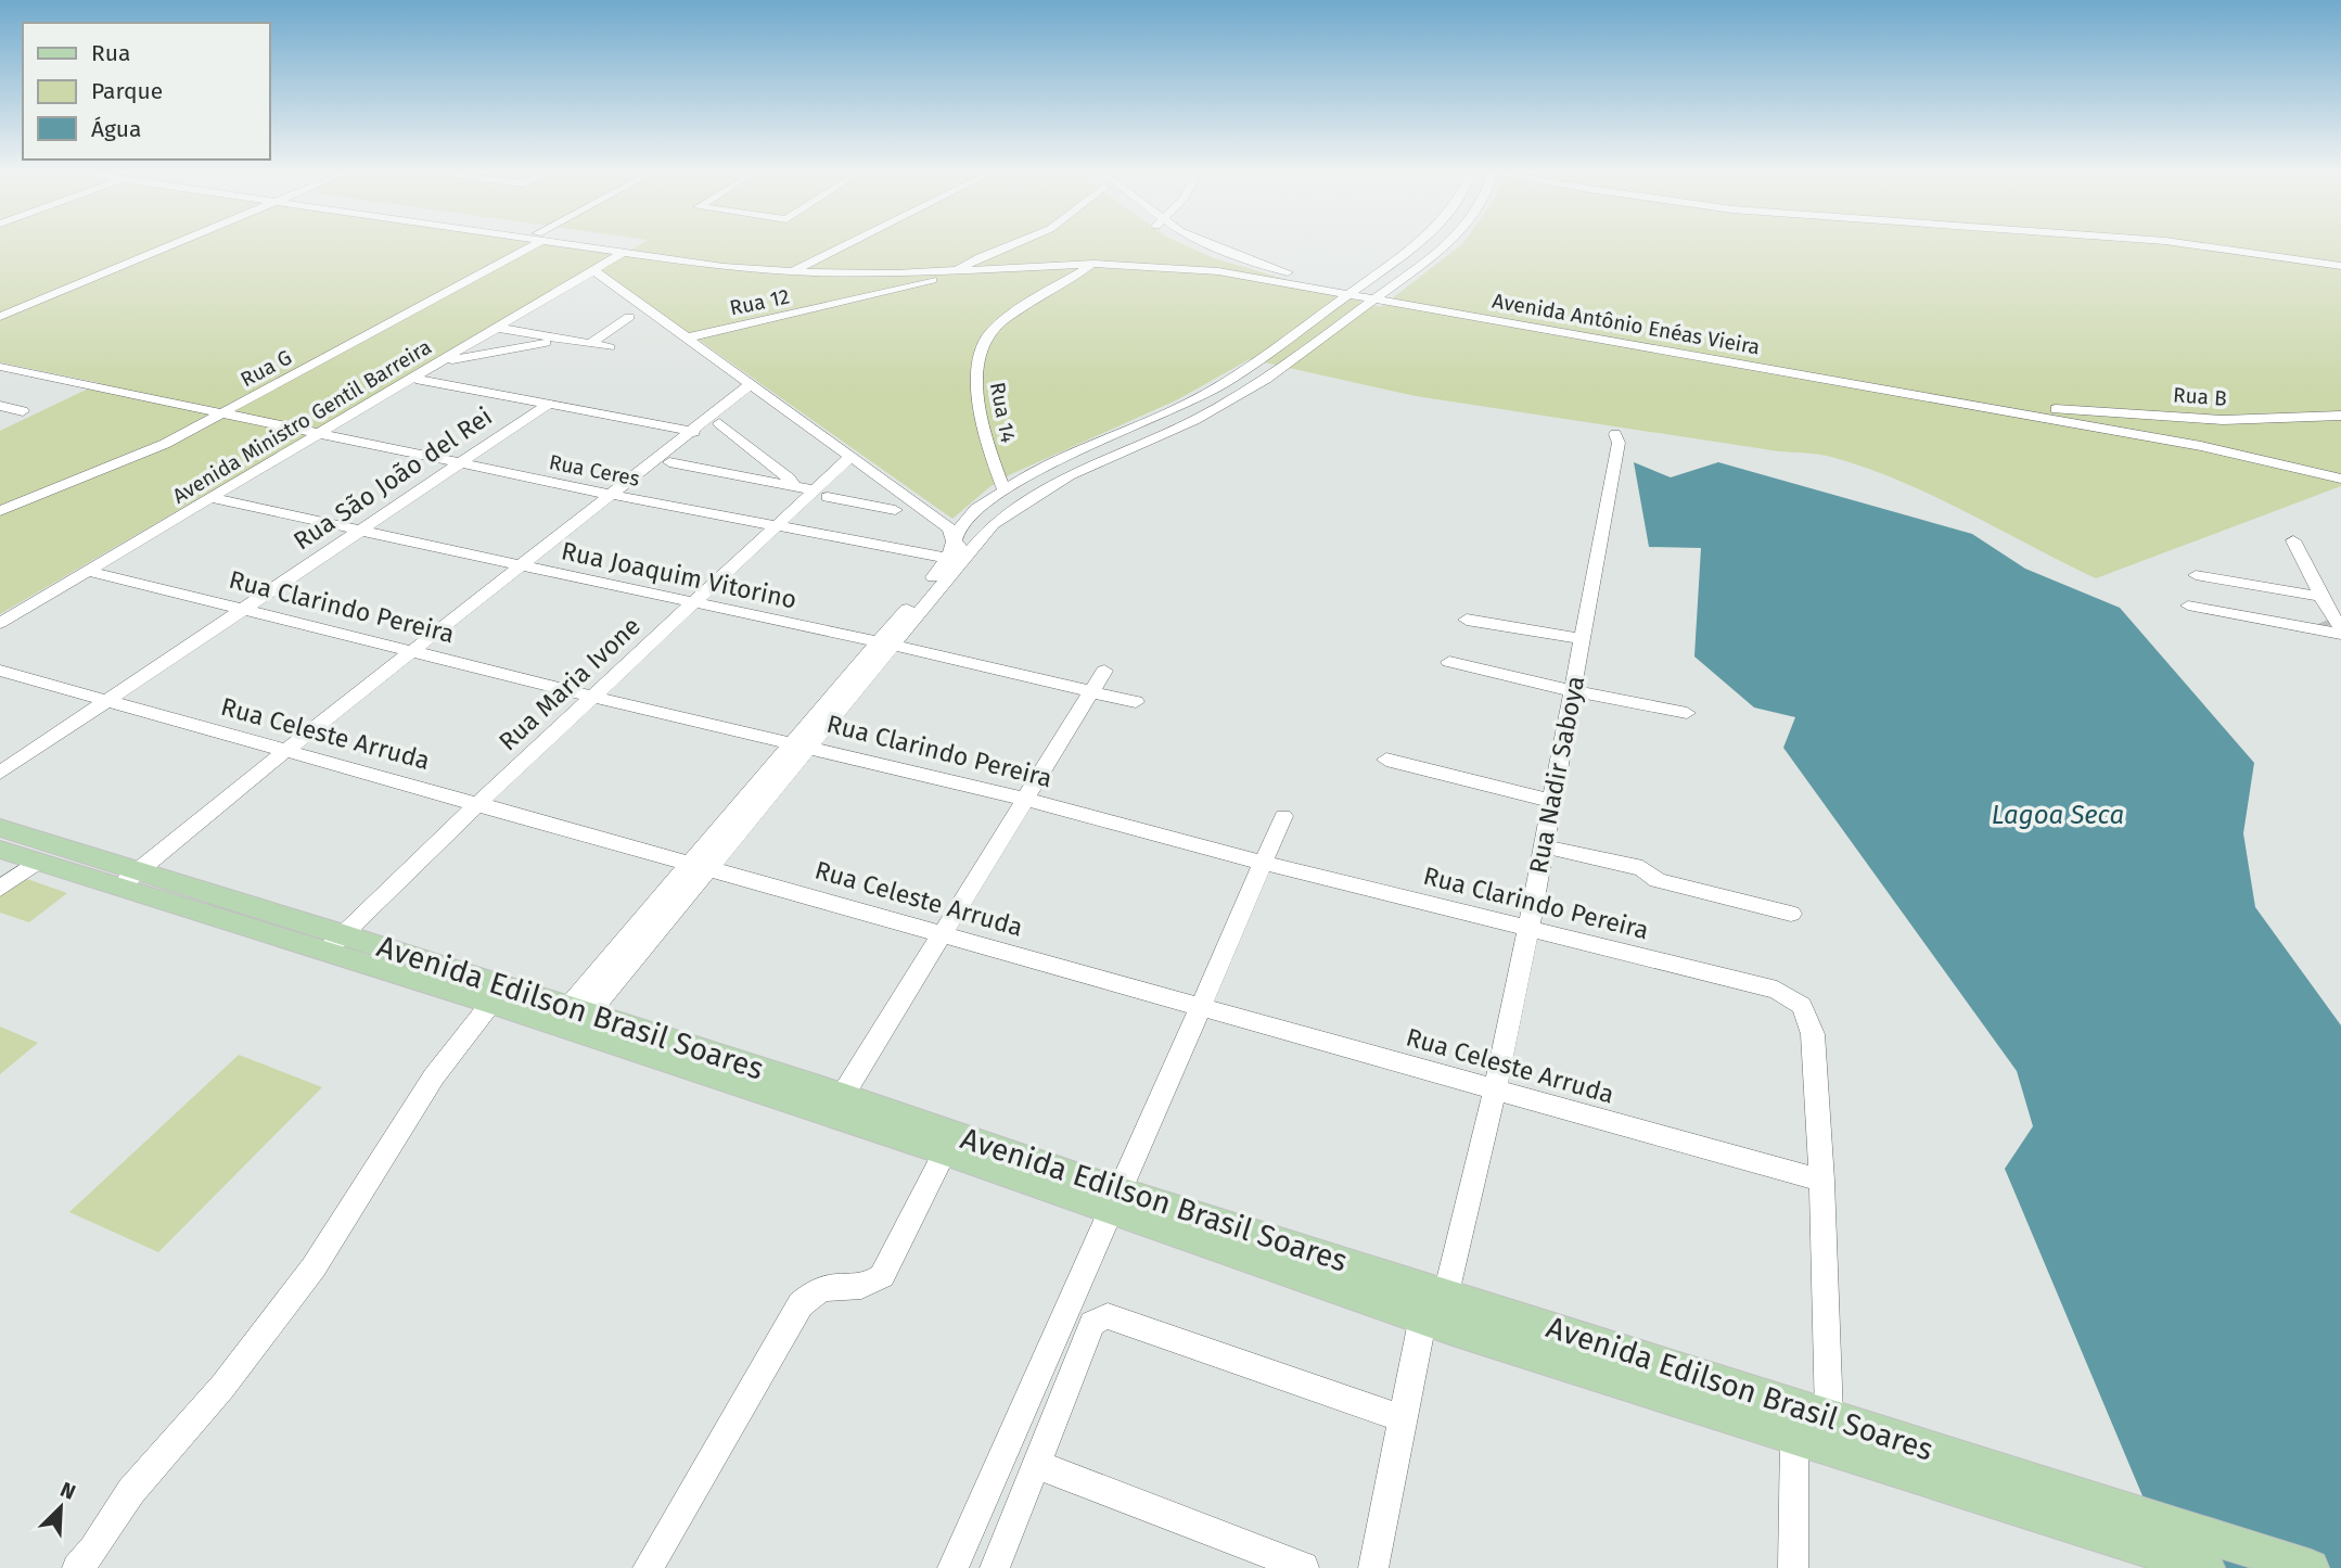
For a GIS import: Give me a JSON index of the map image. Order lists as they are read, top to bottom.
{
  "streets": {
    "main road": ["Avenida Edilson Brasil Soares"],
    "street": [
      "Rua 12",
      "Avenida Antônio Enéas Vieira",
      "Rua G",
      "Rua B",
      "Rua 14",
      "Avenida Ministro Gentil Barreira",
      "Rua Ceres",
      "Rua São João del Rei",
      "Rua Joaquim Vitorino",
      "Rua Clarindo Pereira",
      "Rua Maria Ivone",
      "Rua Celeste Arruda",
      "Rua Nadir Saboya"
    ]
  },
  "crossings": [
    ["Rua 12", "Avenida Antônio Enéas Vieira"],
    ["Avenida Antônio Enéas Vieira", "Rua B"],
    ["Avenida Antônio Enéas Vieira", "Rua 14"],
    ["Avenida Antônio Enéas Vieira", "Avenida Ministro Gentil Barreira"],
    ["Rua G", "Rua Ceres"],
    ["Avenida Ministro Gentil Barreira", "Rua Ceres"],
    ["Avenida Ministro Gentil Barreira", "Rua Joaquim Vitorino"],
    ["Avenida Ministro Gentil Barreira", "Rua Clarindo Pereira"],
    ["Rua Ceres", "Rua São João del Rei"],
    ["Rua Ceres", "Rua Maria Ivone"],
    ["Rua São João del Rei", "Rua Joaquim Vitorino"],
    ["Rua São João del Rei", "Rua Clarindo Pereira"],
    ["Rua São João del Rei", "Rua Celeste Arruda"],
    ["Rua Joaquim Vitorino", "Rua Maria Ivone"],
    ["Rua Clarindo Pereira", "Rua Maria Ivone"],
    ["Rua Clarindo Pereira", "Rua Celeste Arruda"],
    ["Rua Clarindo Pereira", "Rua Nadir Saboya"],
    ["Rua Maria Ivone", "Rua Celeste Arruda"],
    ["Rua Maria Ivone", "Avenida Edilson Brasil Soares"],
    ["Rua Celeste Arruda", "Rua Nadir Saboya"],
    ["Rua Nadir Saboya", "Avenida Edilson Brasil Soares"]
  ],
  "water": ["Lagoa Seca"],
  "legend": ["Rua", "Parque", "Água"],
  "north": "top right"
}
